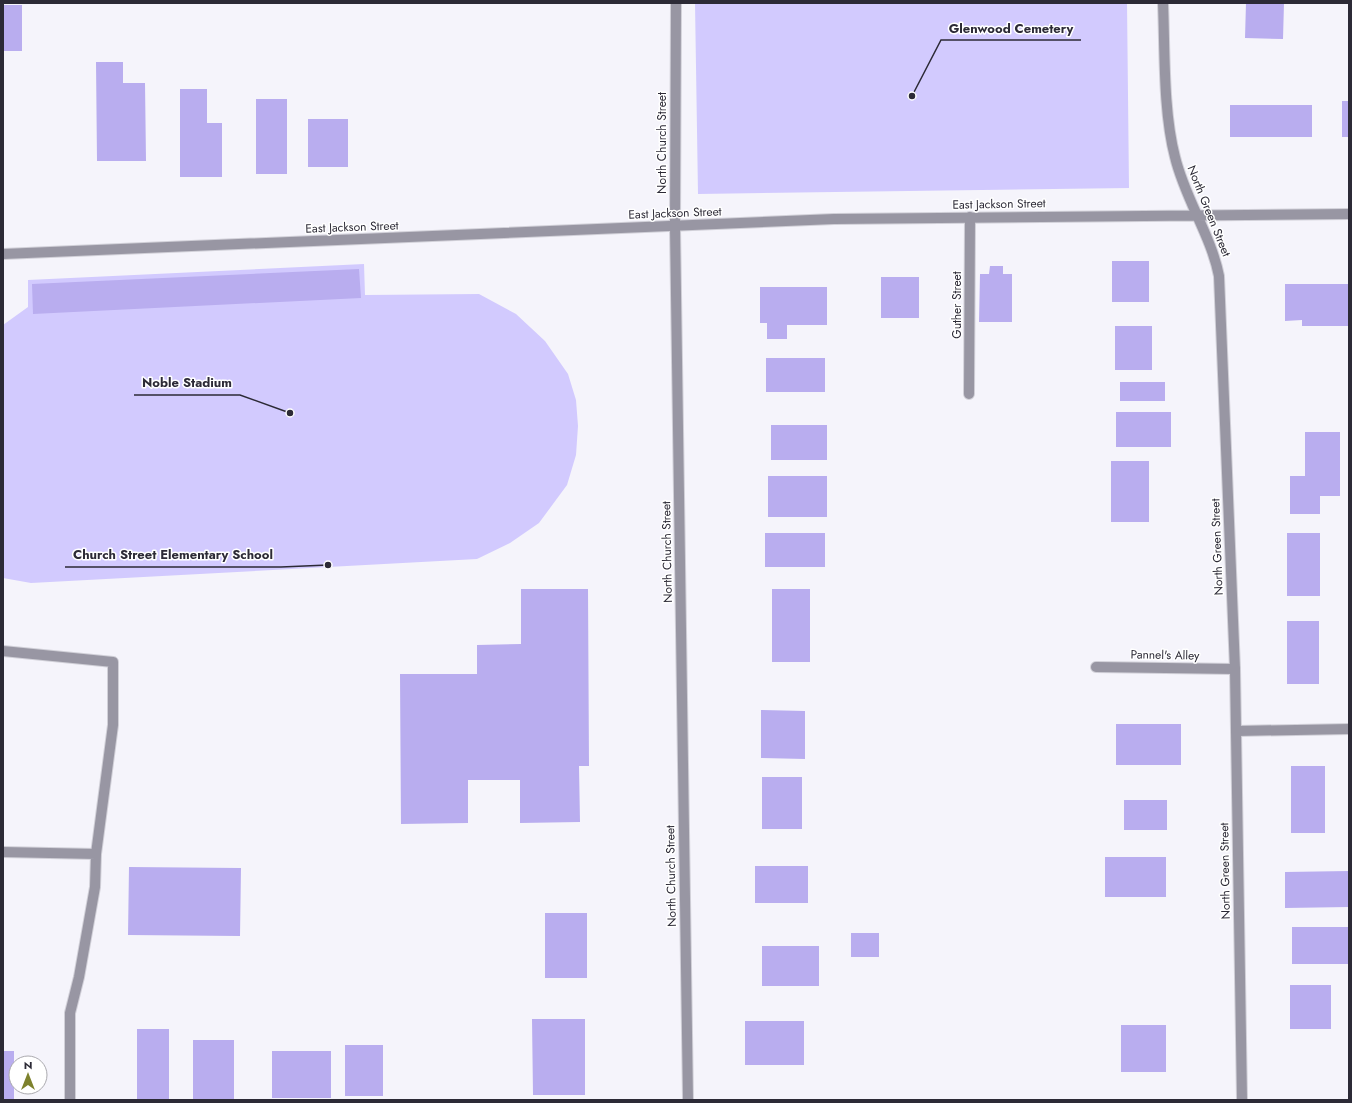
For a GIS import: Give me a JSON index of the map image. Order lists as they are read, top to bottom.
{
  "streets": {
    "street": [
      "North Church Street",
      "East Jackson Street",
      "North Green Street",
      "Guther Street",
      "Pannel's Alley"
    ]
  },
  "crossings": [
    ["North Church Street", "East Jackson Street"],
    ["East Jackson Street", "North Green Street"],
    ["East Jackson Street", "Guther Street"],
    ["North Green Street", "Pannel's Alley"]
  ],
  "places": ["Glenwood Cemetery", "Noble Stadium", "Church Street Elementary School"],
  "north": "top"
}
